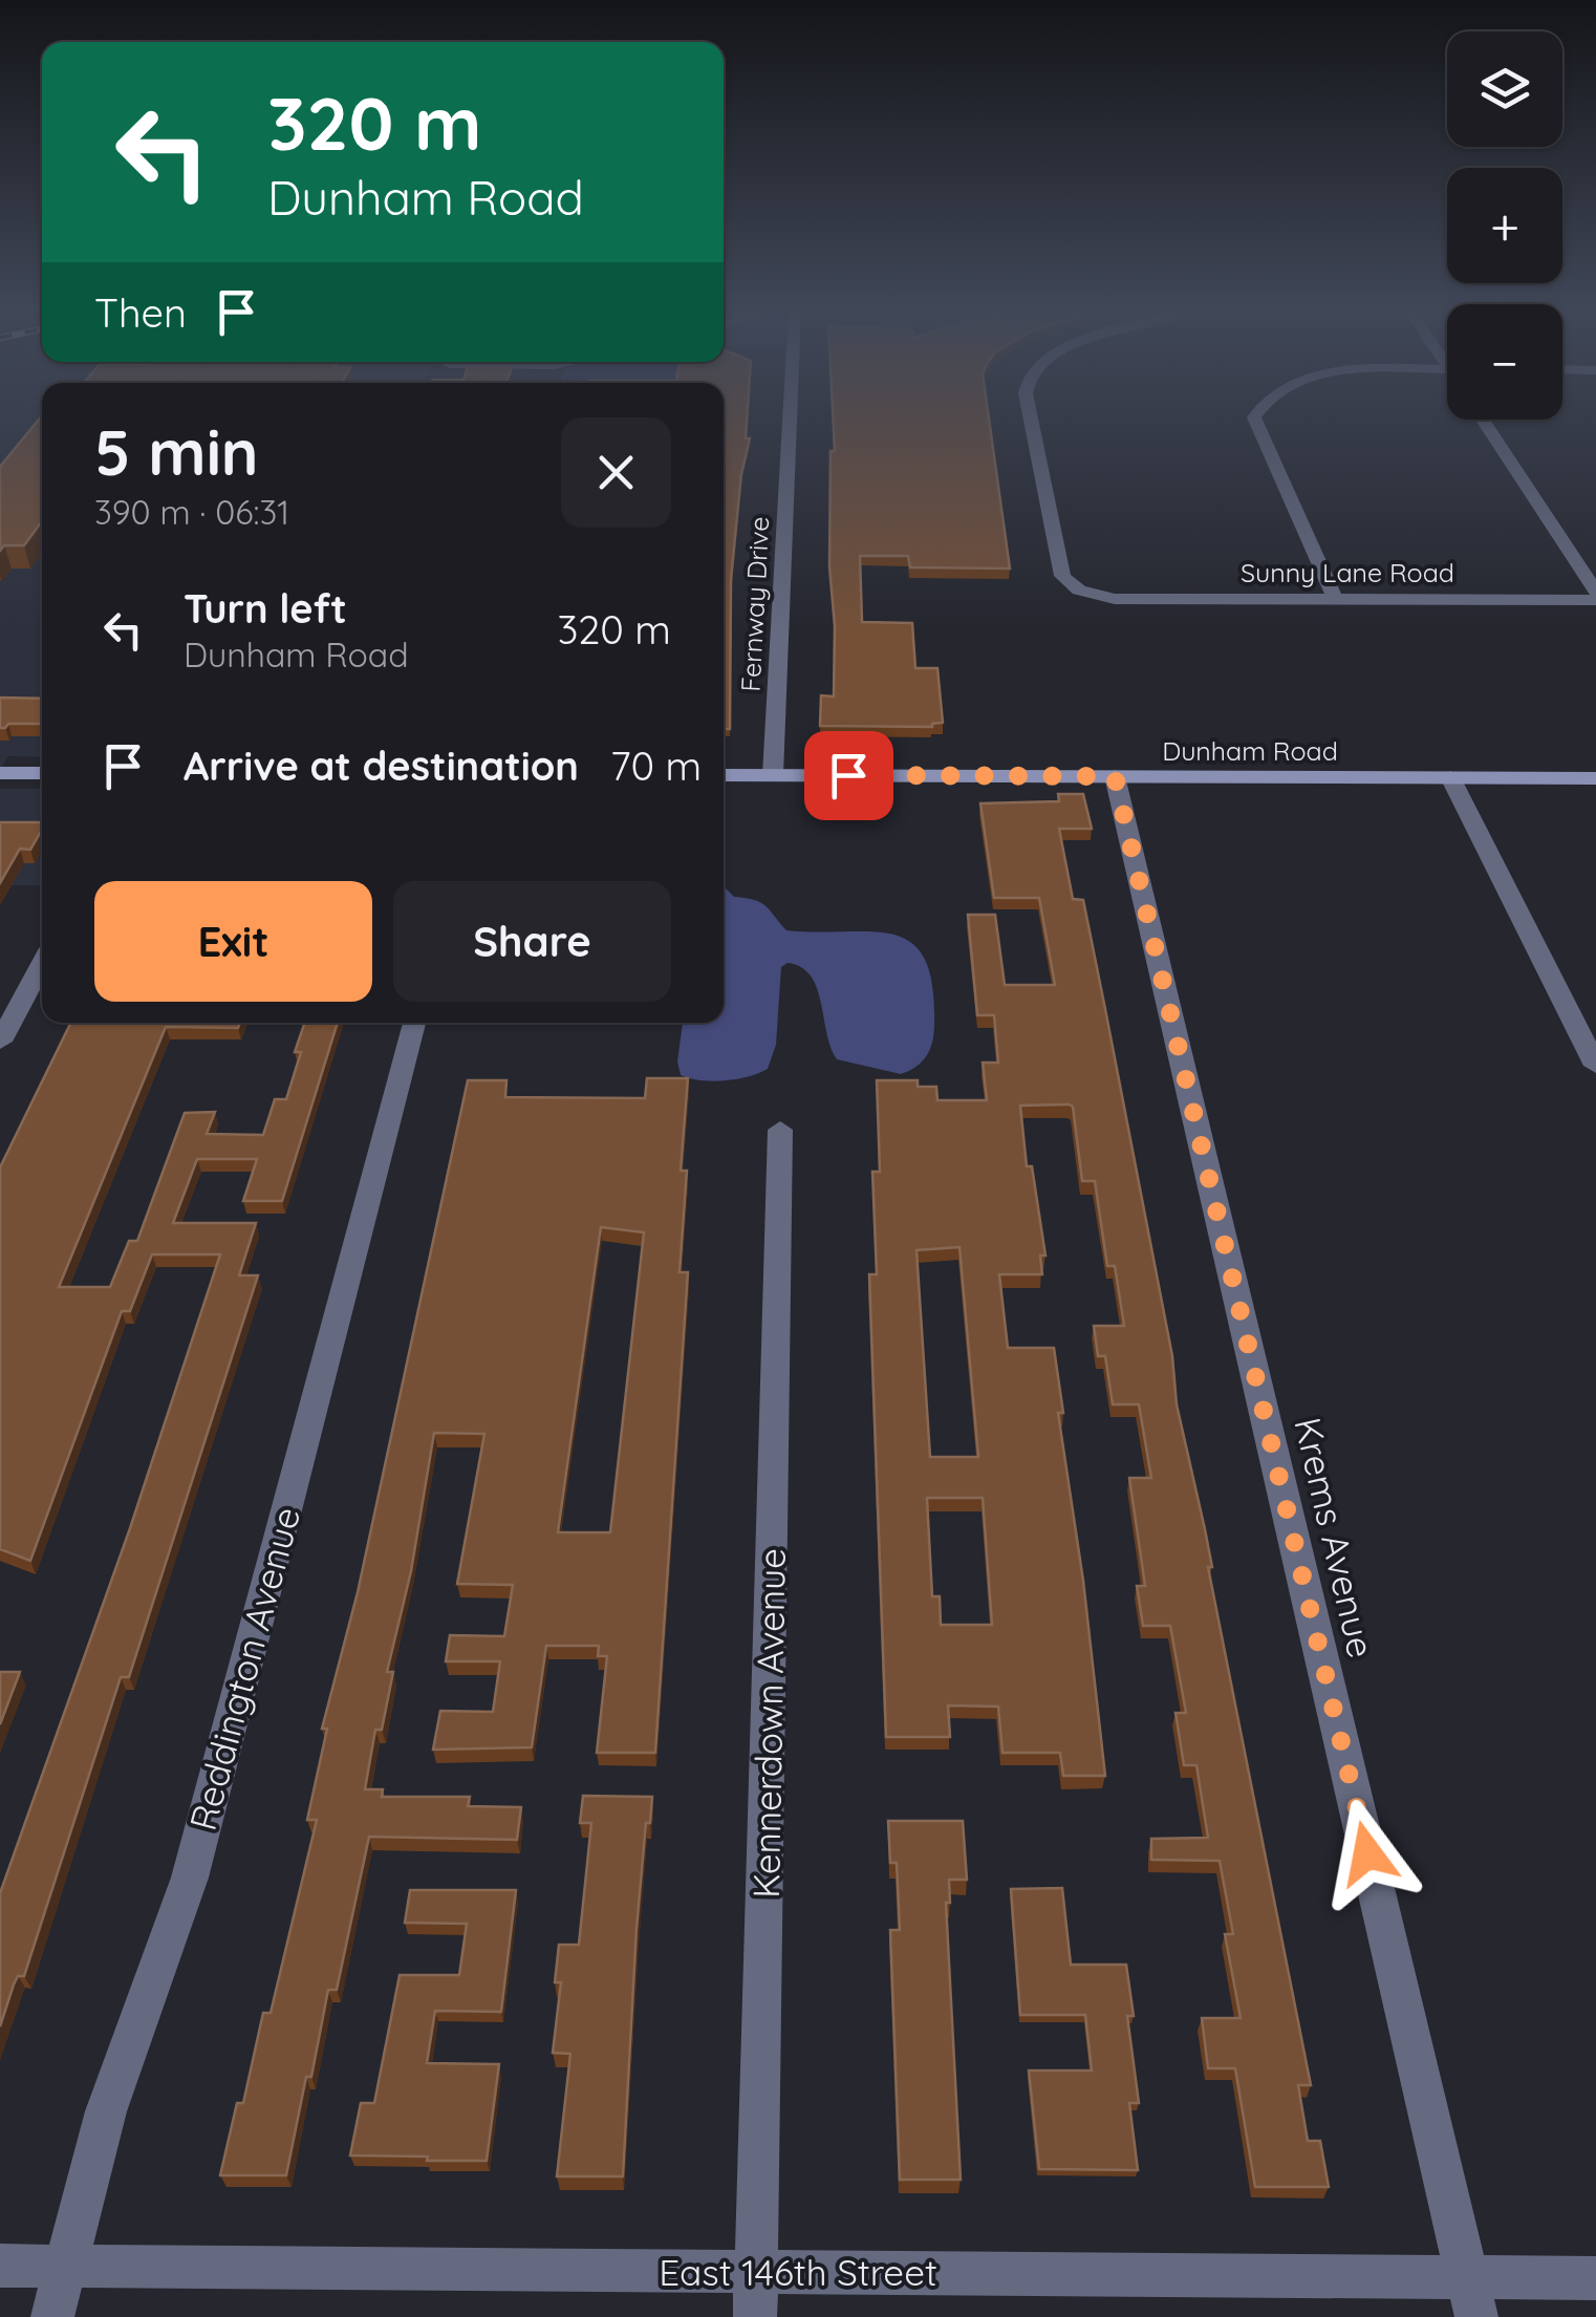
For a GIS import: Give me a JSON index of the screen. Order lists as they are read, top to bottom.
{
  "streets": {
    "street": [
      "Sunny Lane Road",
      "Fernway Drive",
      "Dunham Road",
      "Krems Avenue",
      "Reddington Avenue",
      "Kennerdown Avenue",
      "East 146th Street"
    ]
  },
  "crossings": [
    ["Fernway Drive", "Dunham Road"],
    ["Dunham Road", "Krems Avenue"],
    ["Krems Avenue", "East 146th Street"],
    ["Reddington Avenue", "East 146th Street"],
    ["Kennerdown Avenue", "East 146th Street"]
  ],
  "page": {
    "map_buttons": ["+", "−"],
    "turn": ["320 m", "Dunham Road"],
    "then": "Then",
    "heading": ["5 min", "390 m · 06:31"],
    "list": [
      {
        "name": "Turn left",
        "note": "Dunham Road",
        "value": "320 m"
      },
      {
        "name": "Arrive at destination",
        "value": "70 m"
      }
    ],
    "buttons": ["Exit", "Share"]
  }
}
